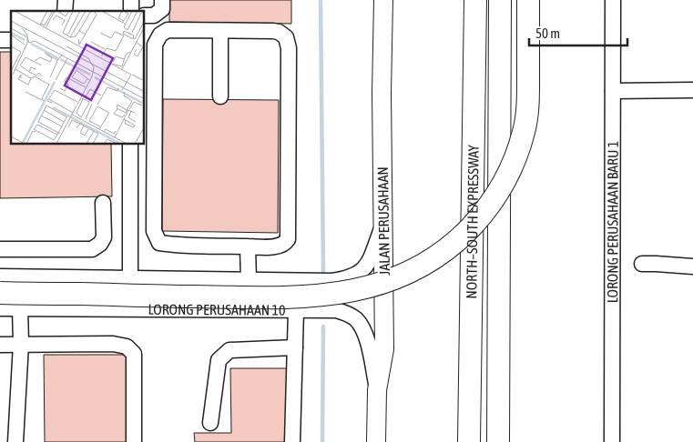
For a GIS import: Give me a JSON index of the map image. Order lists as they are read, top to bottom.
{
  "streets": {
    "highway": ["NORTH–SOUTH EXPRESSWAY"],
    "main road": ["JALAN PERUSAHAAN"],
    "street": ["LORONG PERUSAHAAN BARU 1", "LORONG PERUSAHAAN 10"]
  },
  "crossings": [
    ["JALAN PERUSAHAAN", "LORONG PERUSAHAAN 10"]
  ],
  "scale_bar": "50 m"
}
